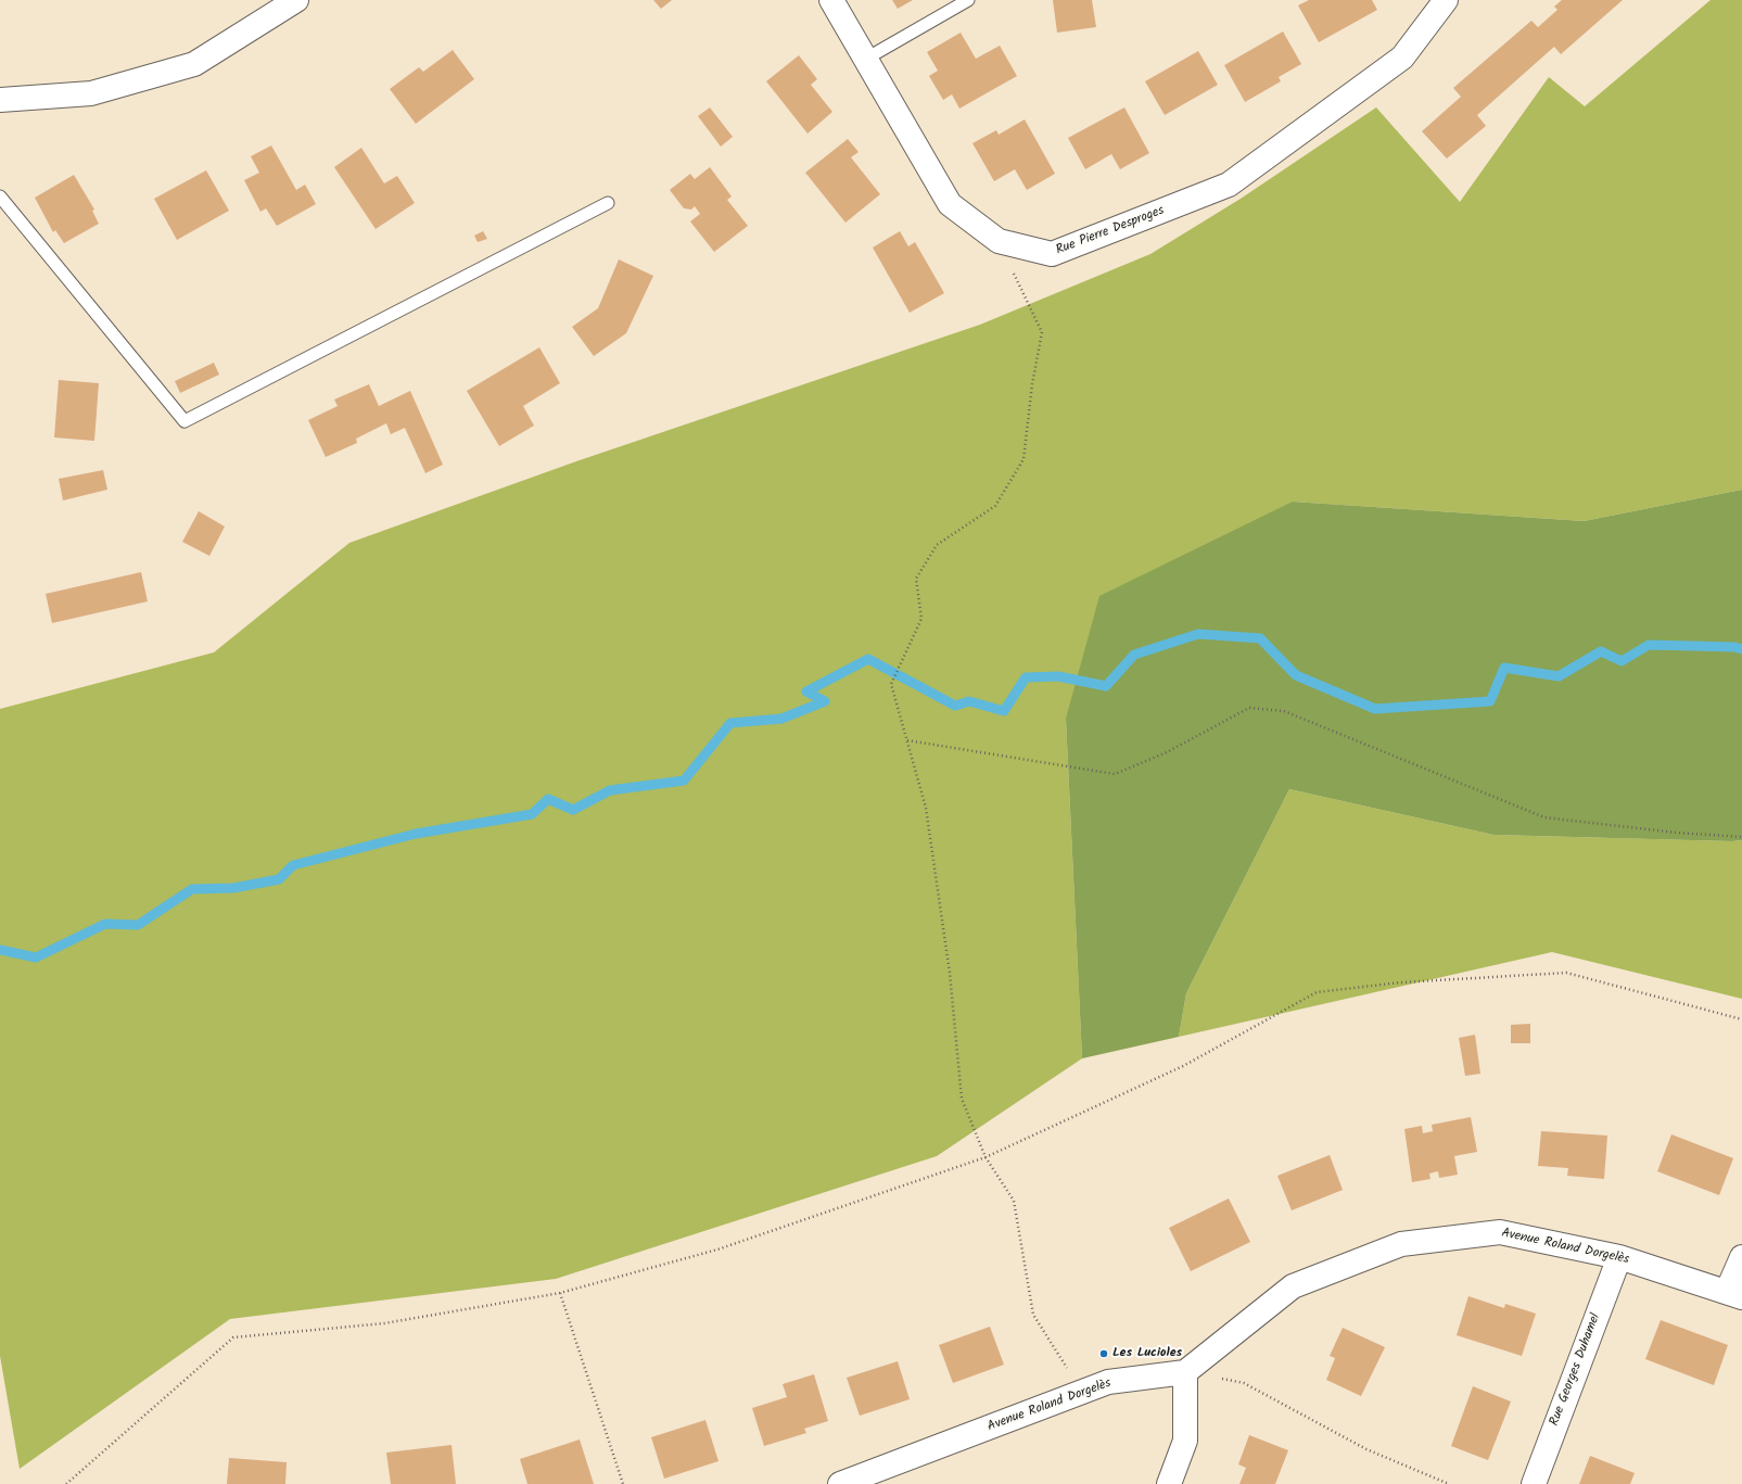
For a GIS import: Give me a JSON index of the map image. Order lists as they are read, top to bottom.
{
  "streets": {
    "street": ["Rue Pierre Desproges", "Avenue Roland Dorgelès", "Rue Georges Duhamel"]
  },
  "crossings": [
    ["Avenue Roland Dorgelès", "Rue Georges Duhamel"]
  ],
  "places": ["Les Lucioles"]
}
